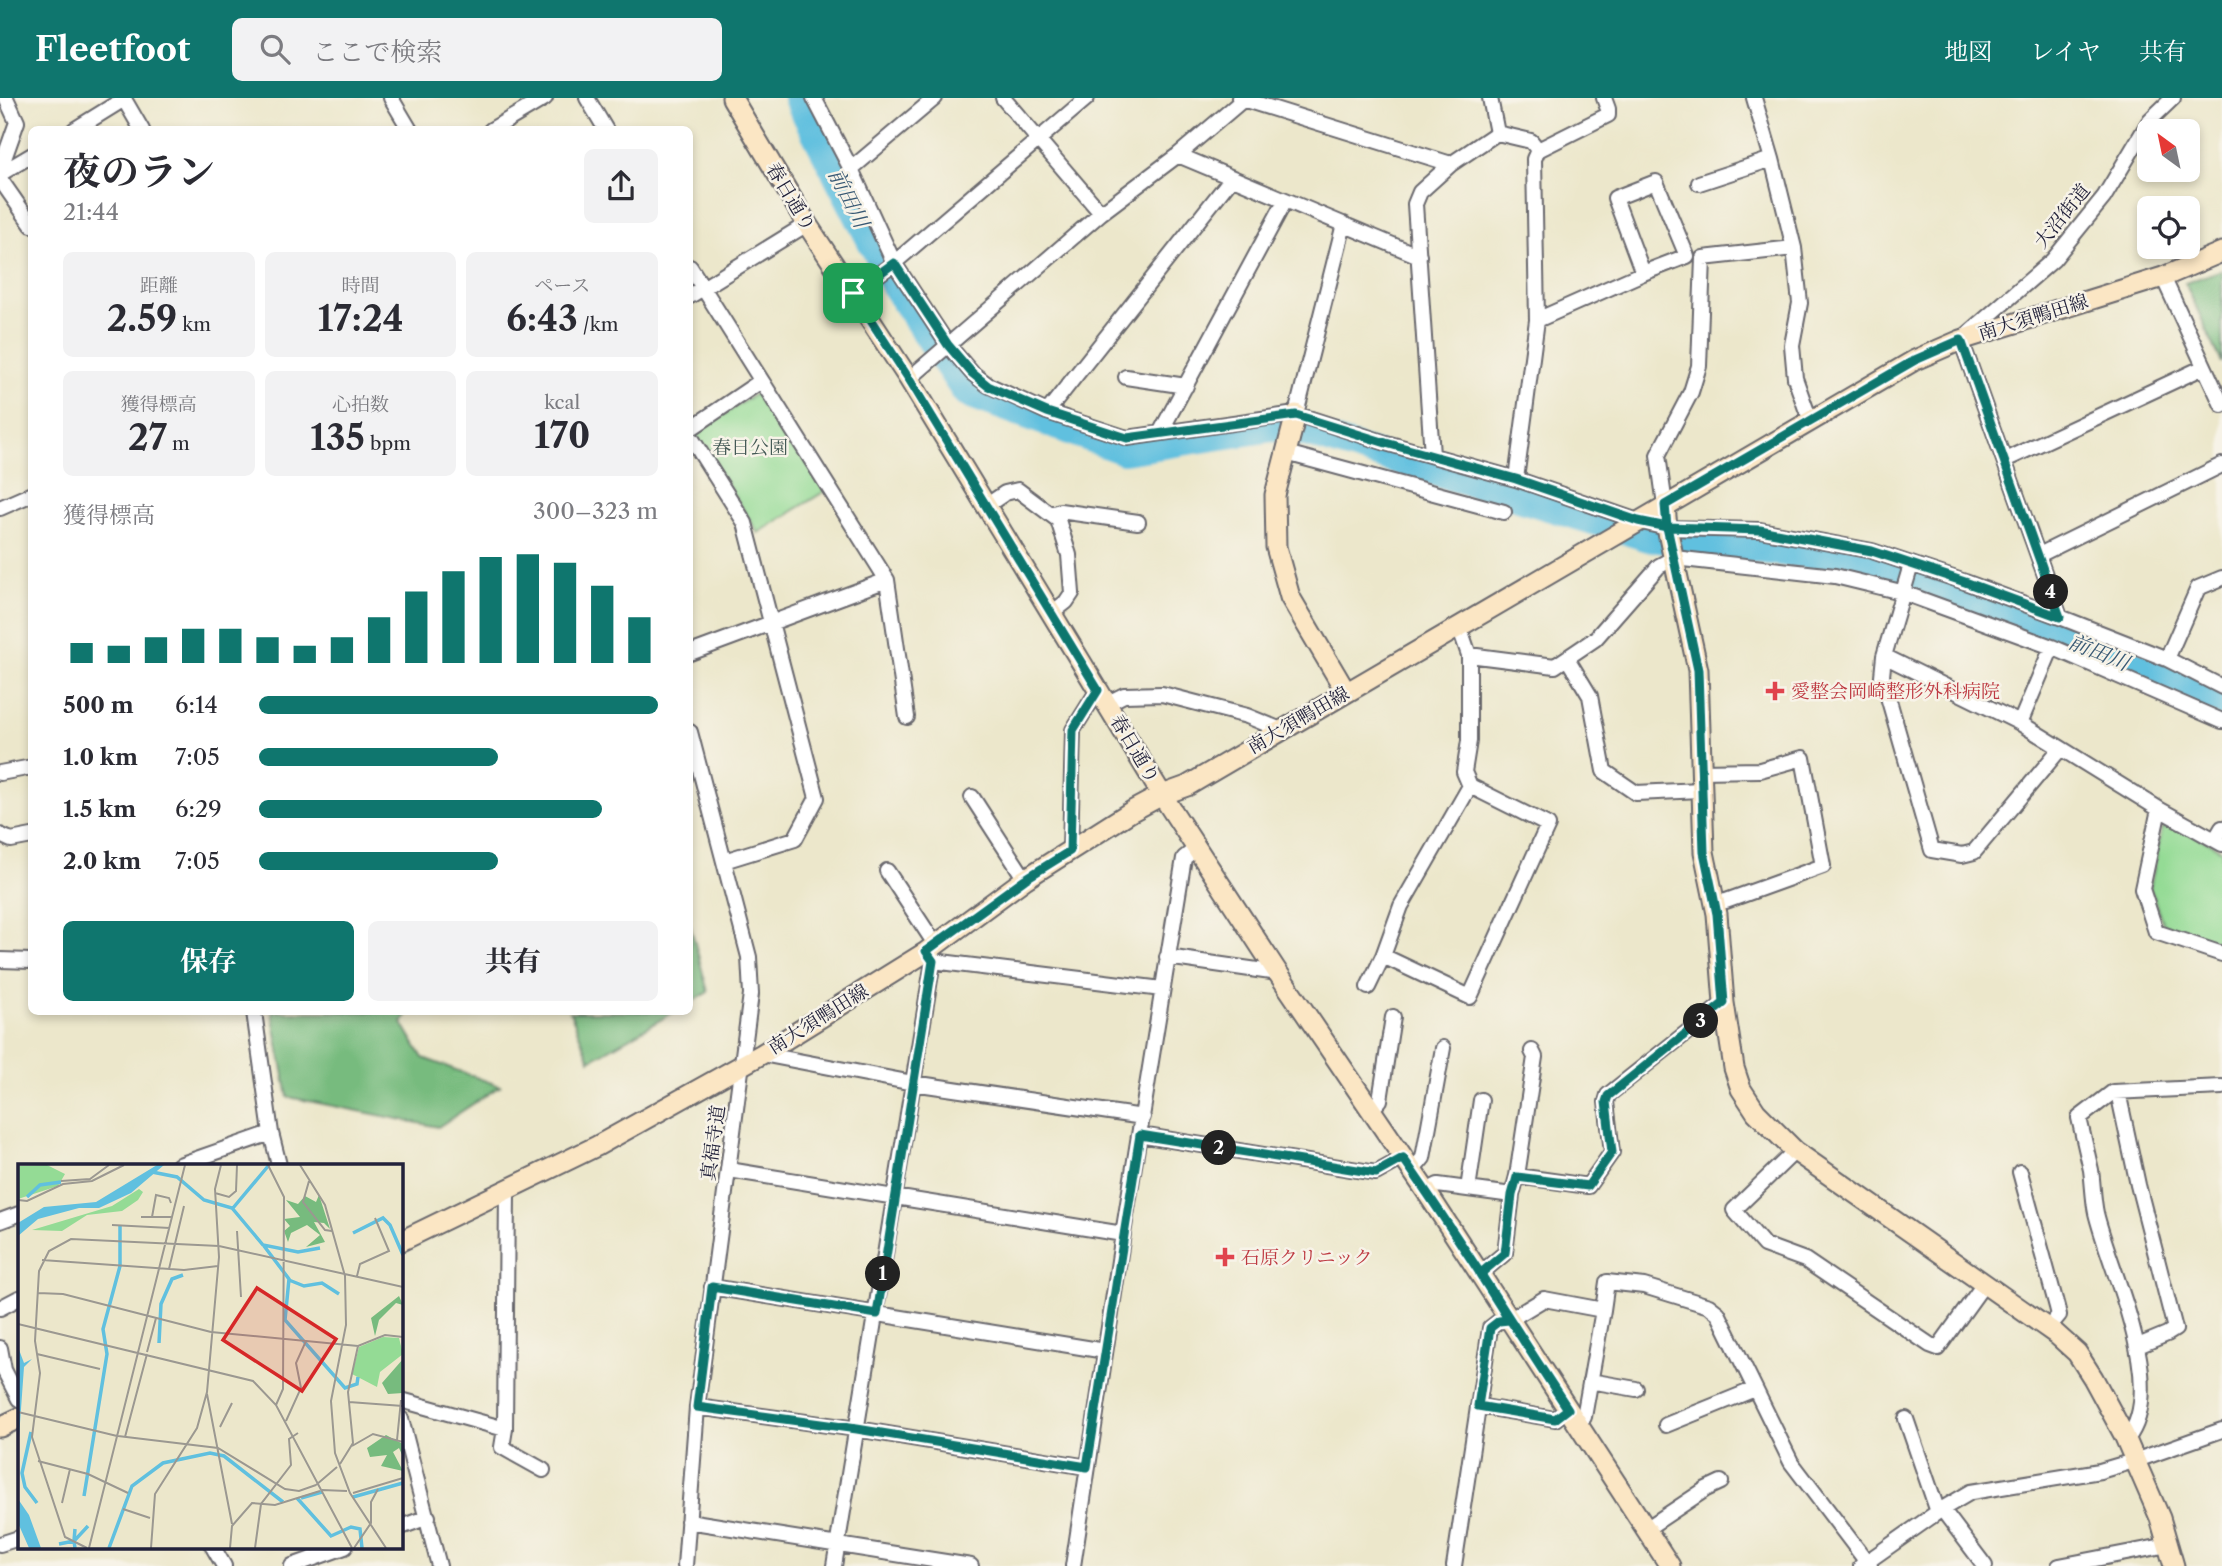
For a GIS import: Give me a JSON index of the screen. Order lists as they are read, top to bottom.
{
  "streets": {
    "street": [
      "春日通り",
      "大沼街道",
      "南大須鴨田線",
      "真福寺道"
    ]
  },
  "crossings": [
    ["春日通り", "南大須鴨田線"],
    ["大沼街道", "南大須鴨田線"],
    ["南大須鴨田線", "真福寺道"]
  ],
  "water": ["前田川"],
  "parks": ["春日公園"],
  "places": {
    "health": ["愛整会岡崎整形外科病院", "石原クリニック"]
  },
  "north": "top left",
  "page": {
    "header": "Fleetfoot",
    "search": "ここで検索",
    "nav": ["地図", "レイヤ", "共有"],
    "heading": ["夜のラン", "21:44"],
    "stats": [
      ["距離", "2.59 km"],
      ["時間", "17:24"],
      ["ペース", "6:43 /km"],
      ["獲得標高", "27 m"],
      ["心拍数", "135 bpm"],
      ["kcal", "170"]
    ],
    "chart": ["獲得標高", "300–323 m"],
    "pins": [
      "4",
      "3",
      "2",
      "1"
    ],
    "list": [
      {
        "name": "500 m",
        "note": "6:14"
      },
      {
        "name": "1.0 km",
        "note": "7:05"
      },
      {
        "name": "1.5 km",
        "note": "6:29"
      },
      {
        "name": "2.0 km",
        "note": "7:05"
      }
    ],
    "buttons": ["保存", "共有"]
  }
}
